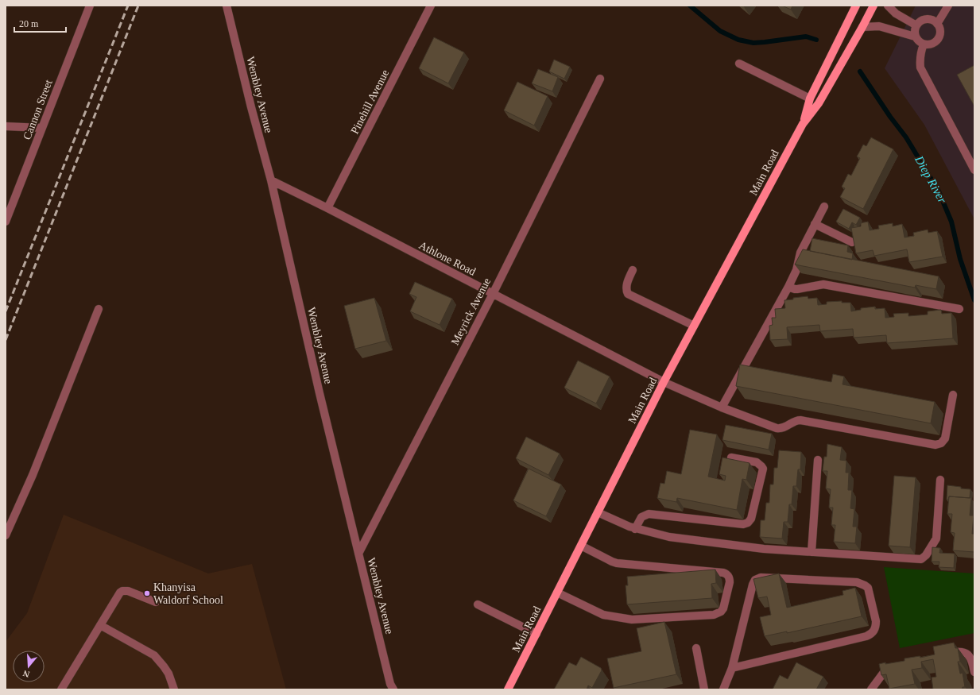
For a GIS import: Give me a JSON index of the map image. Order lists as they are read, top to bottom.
{
  "streets": {
    "main road": ["Main Road"],
    "street": [
      "Wembley Avenue",
      "Pinehill Avenue",
      "Cannon Street",
      "Athlone Road",
      "Meyrick Avenue"
    ]
  },
  "crossings": [
    ["Wembley Avenue", "Athlone Road"],
    ["Wembley Avenue", "Meyrick Avenue"],
    ["Pinehill Avenue", "Athlone Road"],
    ["Main Road", "Athlone Road"],
    ["Athlone Road", "Meyrick Avenue"]
  ],
  "water": ["Diep River"],
  "places": ["Khanyisa Waldorf School"],
  "scale_bar": "20 m",
  "north": "bottom"
}
